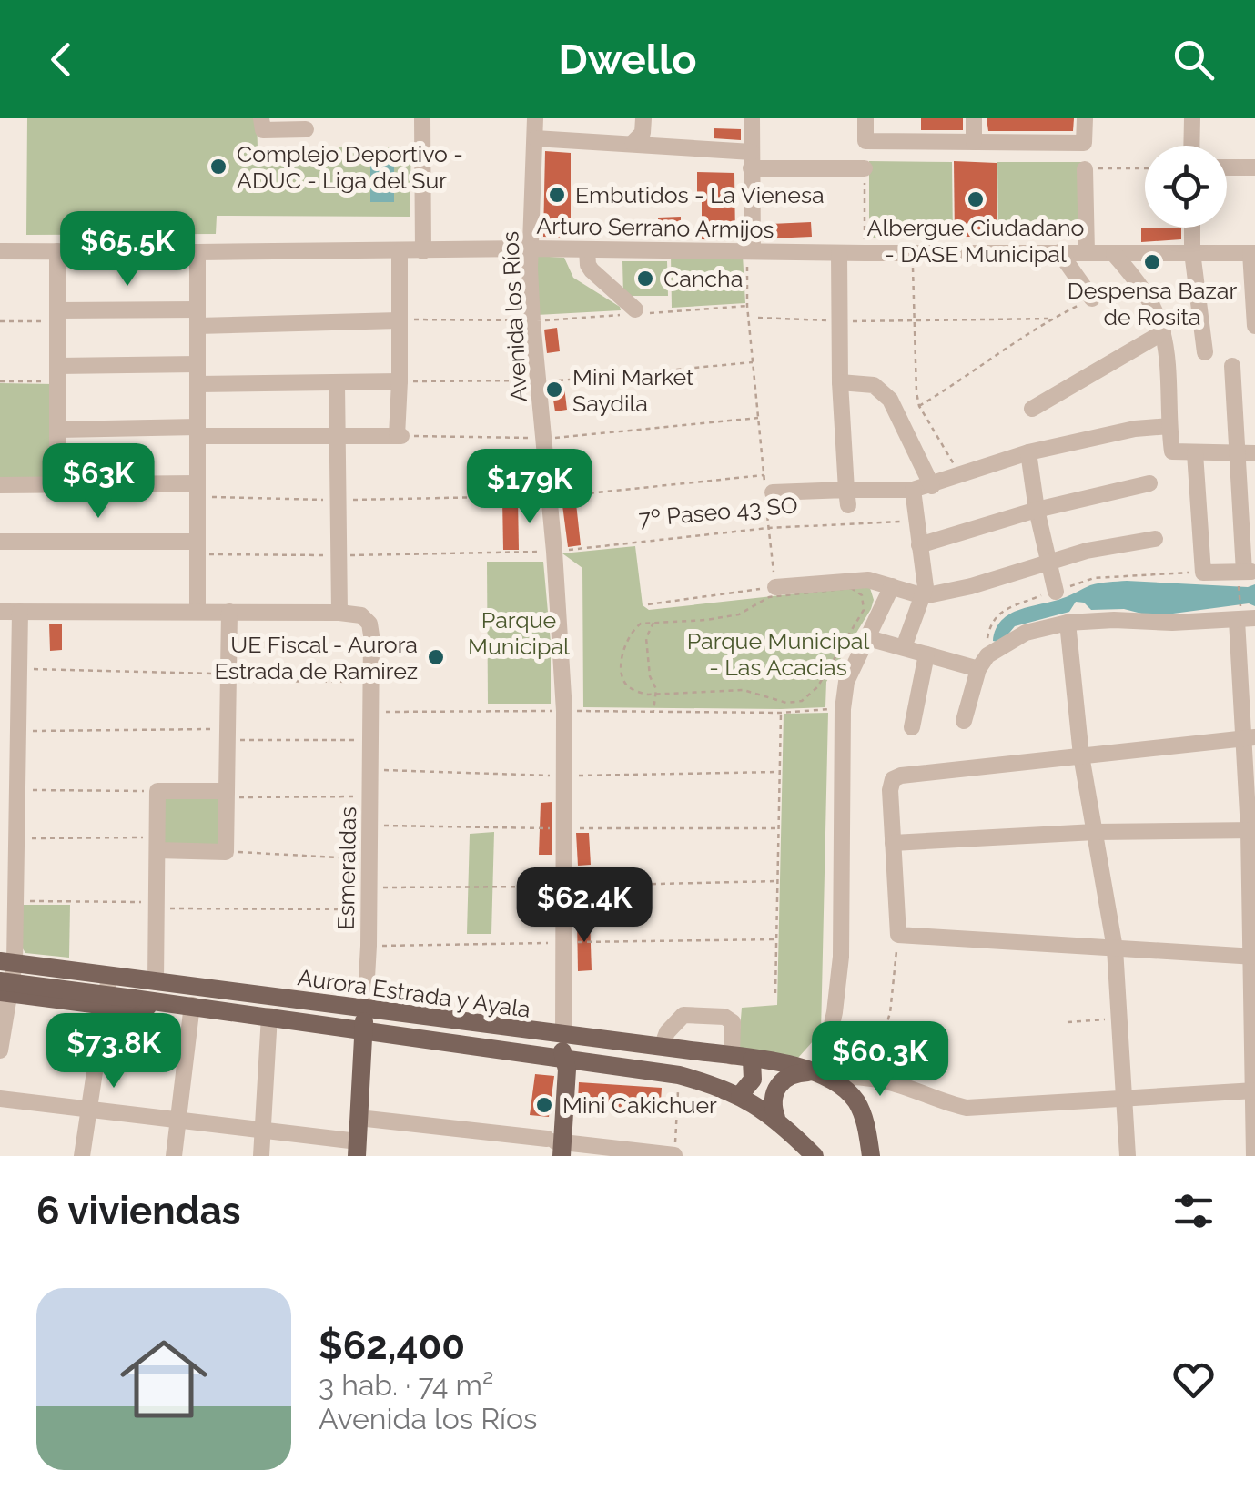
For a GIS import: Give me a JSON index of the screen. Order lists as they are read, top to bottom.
{
  "streets": {
    "main road": ["Avenida los Ríos", "Esmeraldas", "Aurora Estrada y Ayala"],
    "street": ["Arturo Serrano Armijos"],
    "path": ["7º Paseo 43 SO"]
  },
  "crossings": [
    ["Arturo Serrano Armijos", "Avenida los Ríos"],
    ["Avenida los Ríos", "7º Paseo 43 SO"],
    ["Avenida los Ríos", "Aurora Estrada y Ayala"],
    ["Esmeraldas", "Aurora Estrada y Ayala"]
  ],
  "parks": ["Parque Municipal", "Parque Municipal - Las Acacias"],
  "places": [
    "Complejo Deportivo - ADUC - Liga del Sur",
    "Embutidos - La Vienesa",
    "Albergue Ciudadano - DASE Municipal",
    "Despensa Bazar de Rosita",
    "Cancha",
    "Mini Market Saydila",
    "UE Fiscal - Aurora Estrada de Ramirez",
    "Mini Cakichuer"
  ],
  "page": {
    "header": "Dwello",
    "price": [
      "$65.5K",
      "$63K",
      "$179K",
      "$62.4K",
      "$73.8K",
      "$60.3K"
    ],
    "heading": "6 viviendas",
    "list": [
      {
        "name": "$62,400",
        "note": "3 hab. · 74 m² · Avenida los Ríos"
      }
    ]
  }
}
